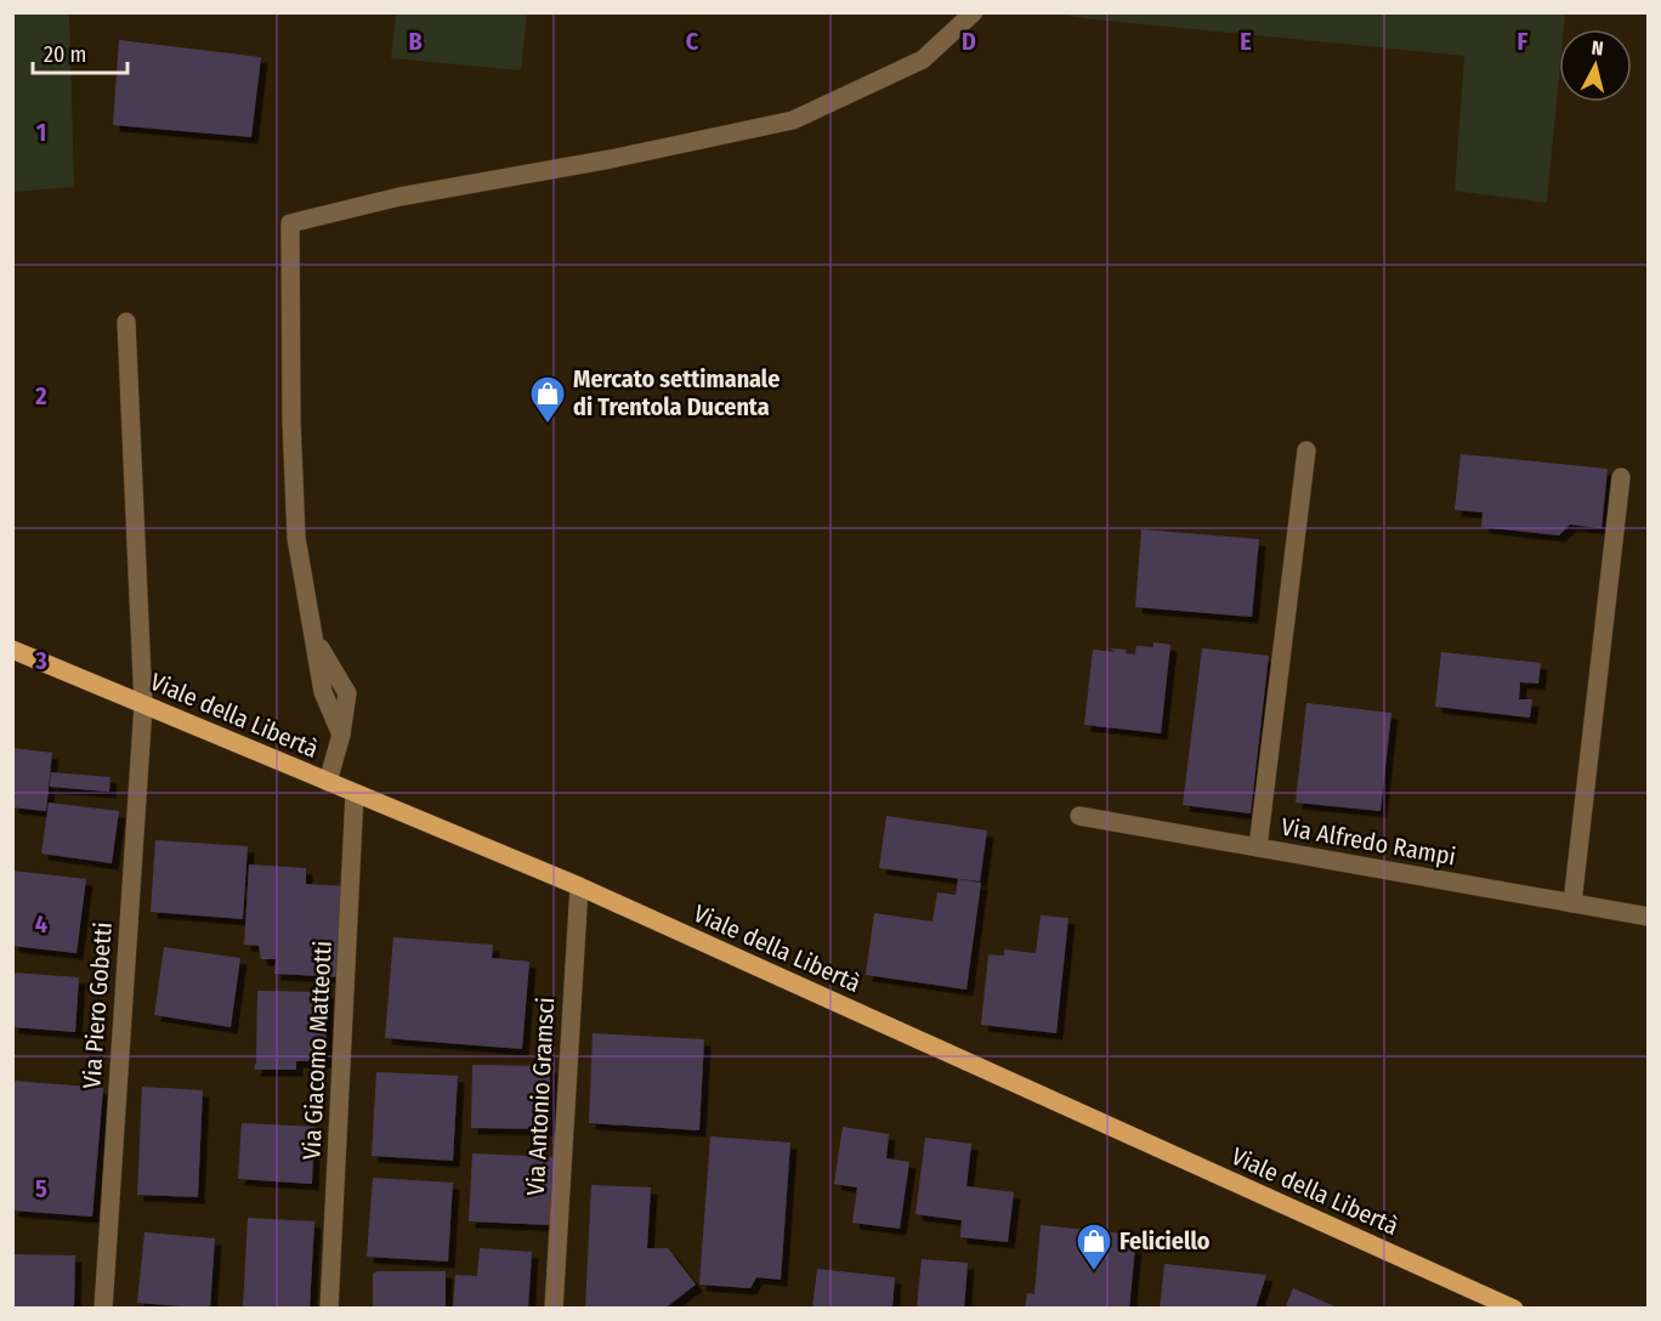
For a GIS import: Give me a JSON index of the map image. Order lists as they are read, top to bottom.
{
  "streets": {
    "main road": ["Viale della Libertà"],
    "street": [
      "Via Alfredo Rampi",
      "Via Piero Gobetti",
      "Via Giacomo Matteotti",
      "Via Antonio Gramsci"
    ]
  },
  "crossings": [
    ["Viale della Libertà", "Via Piero Gobetti"],
    ["Viale della Libertà", "Via Giacomo Matteotti"],
    ["Viale della Libertà", "Via Antonio Gramsci"]
  ],
  "places": {
    "shop": ["Mercato settimanale di Trentola Ducenta", "Feliciello"]
  },
  "scale_bar": "20 m",
  "north": "top",
  "grid": {
    "columns": [
      "B",
      "C",
      "D",
      "E",
      "F"
    ],
    "rows": [
      "1",
      "2",
      "3",
      "4",
      "5"
    ]
  }
}
